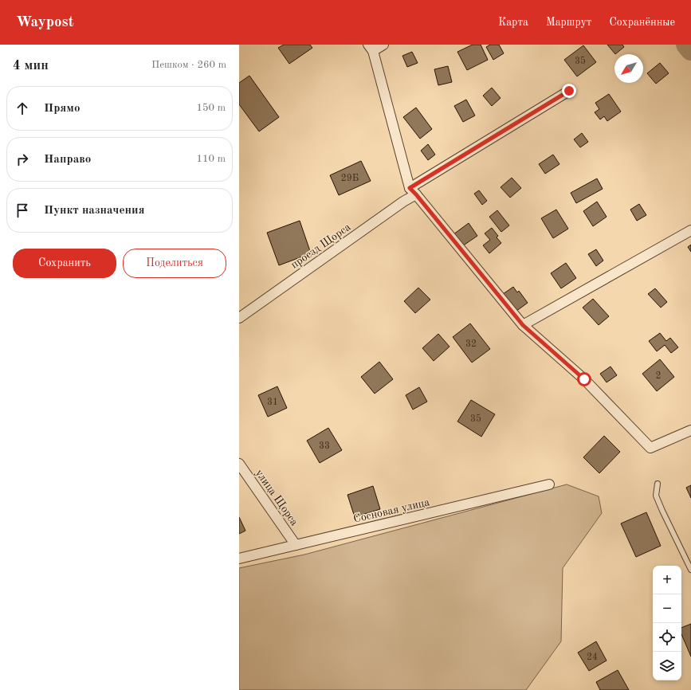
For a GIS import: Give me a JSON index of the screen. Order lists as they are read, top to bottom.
{
  "streets": {
    "street": ["проезд Щорса", "улица Щорса", "Сосновая улица"]
  },
  "crossings": [
    ["улица Щорса", "Сосновая улица"]
  ],
  "house_numbers": [
    "35",
    "29Б",
    "32",
    "2",
    "31",
    "35",
    "33",
    "24"
  ],
  "north": "bottom left",
  "page": {
    "header": "Waypost",
    "nav": ["Карта", "Маршрут", "Сохранённые"],
    "heading": ["4 мин", "Пешком · 260 m"],
    "list": [
      ["Прямо", "150 m"],
      ["Направо", "110 m"],
      "Пункт назначения"
    ],
    "buttons": ["Сохранить", "Поделиться"],
    "map_buttons": ["+", "−"]
  }
}
